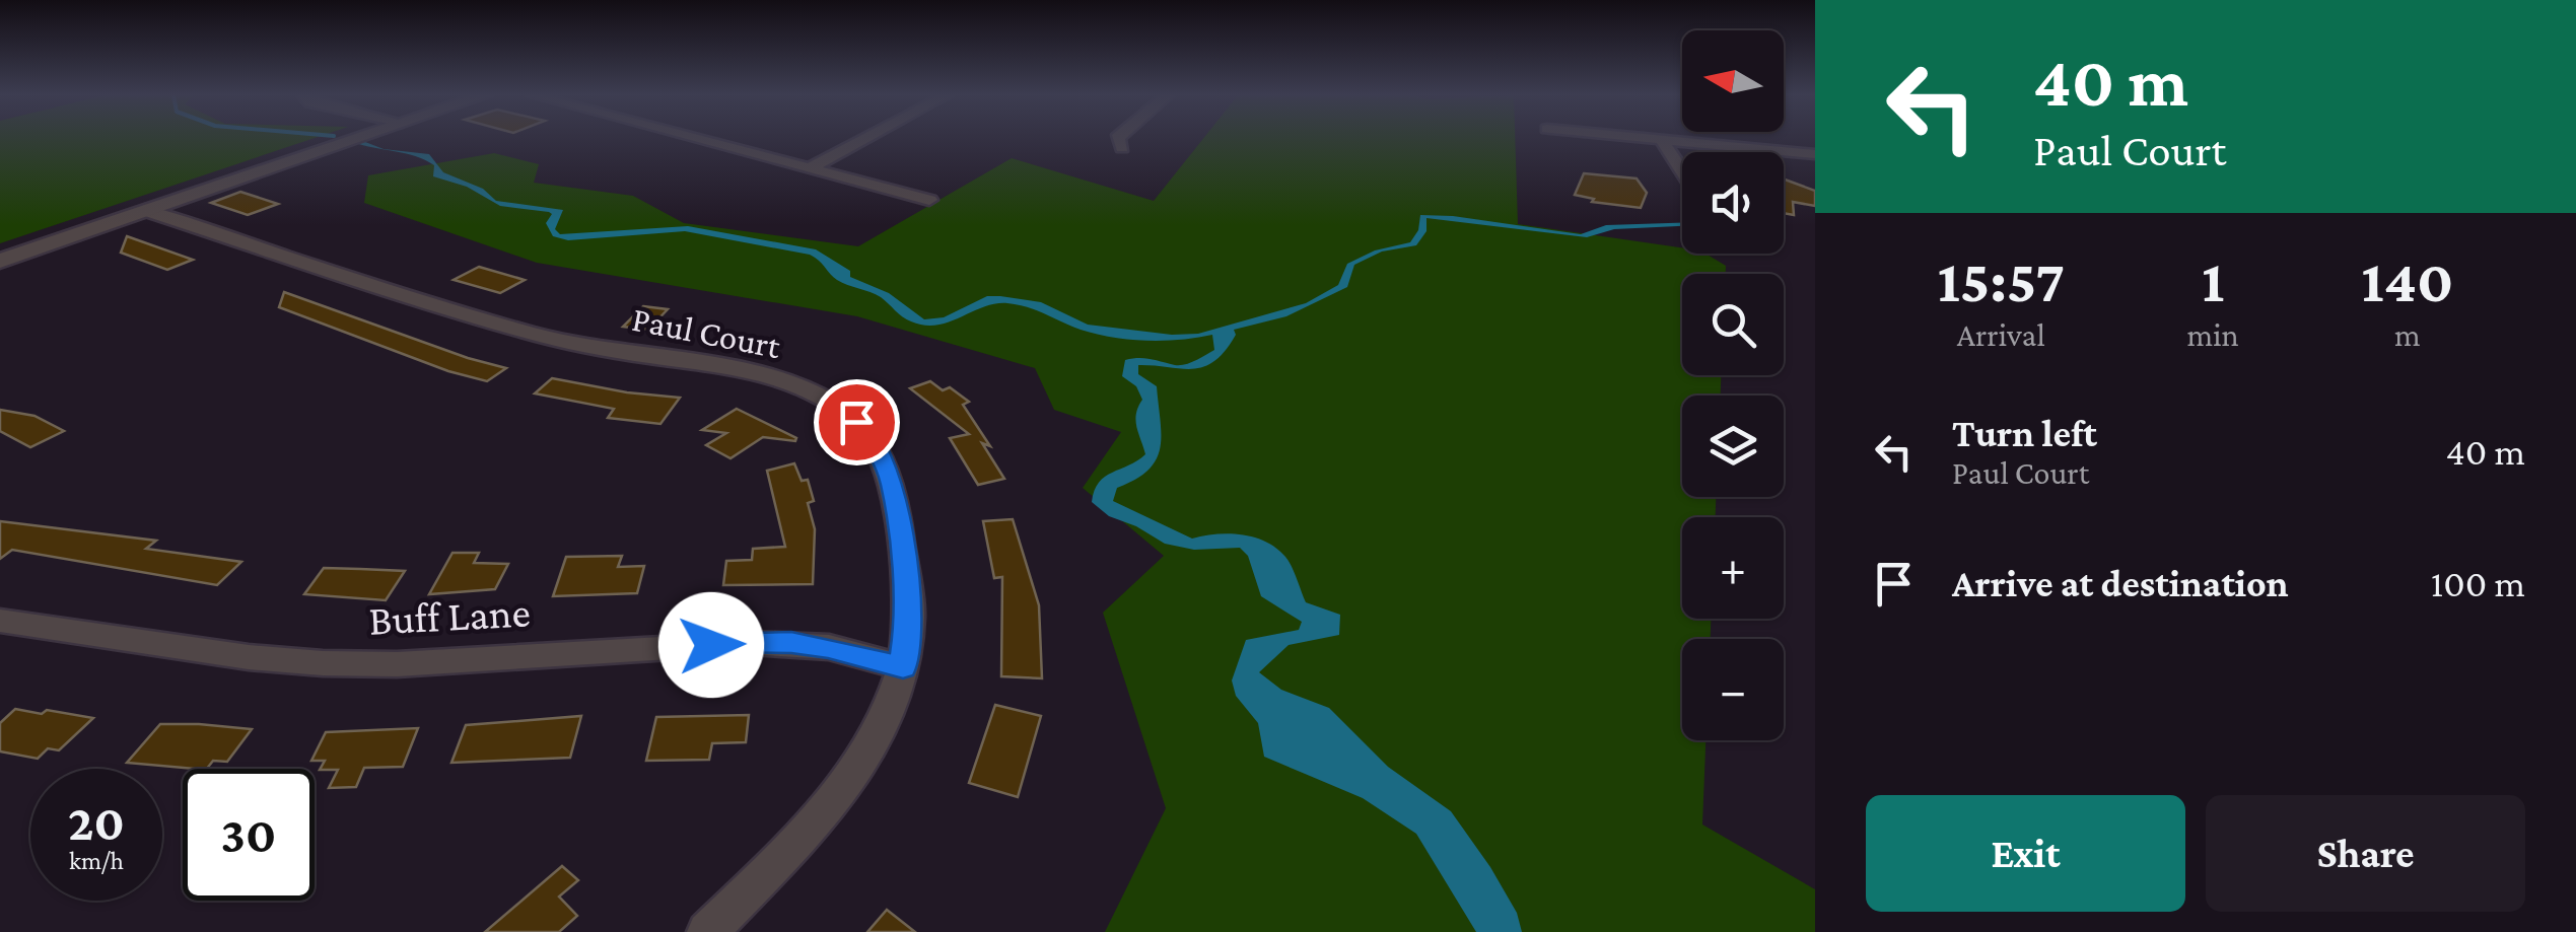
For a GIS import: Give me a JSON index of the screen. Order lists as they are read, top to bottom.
{
  "streets": {
    "street": ["Paul Court", "Buff Lane"]
  },
  "crossings": [
    ["Paul Court", "Buff Lane"]
  ],
  "north": "left",
  "page": {
    "turn": ["40 m", "Paul Court"],
    "map_buttons": ["+", "−"],
    "eta": [
      "15:57",
      "Arrival",
      "1",
      "min",
      "140",
      "m"
    ],
    "list": [
      {
        "name": "Turn left",
        "note": "Paul Court",
        "value": "40 m"
      },
      {
        "name": "Arrive at destination",
        "value": "100 m"
      }
    ],
    "speed": "20 km/h",
    "limit": "30",
    "buttons": ["Exit", "Share"]
  }
}
